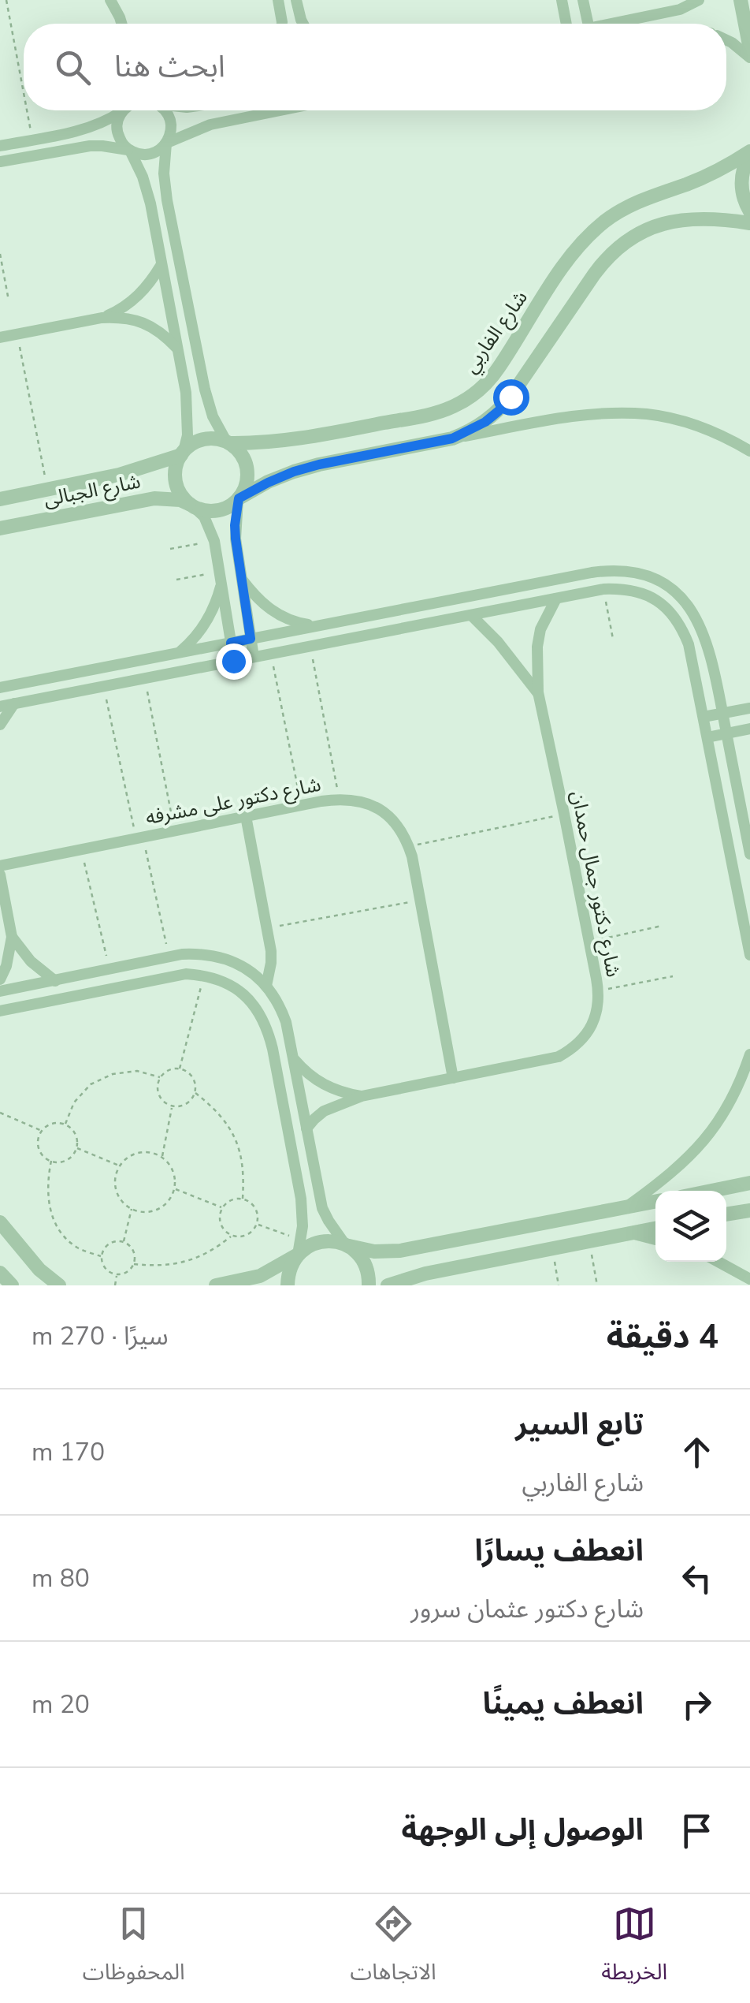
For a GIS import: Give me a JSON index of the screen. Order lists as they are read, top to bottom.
{
  "streets": {
    "street": [
      "شارع الفاربي",
      "شارع الجبالى",
      "شارع دكتور على مشرفه",
      "شارع دكتور جمال حمدان"
    ]
  },
  "crossings": [
    ["شارع الفاربي", "شارع الجبالى"],
    ["شارع دكتور على مشرفه", "شارع دكتور جمال حمدان"]
  ],
  "page": {
    "search": "ابحث هنا",
    "heading": ["4 دقيقة", "سيرًا · 270 m"],
    "list": [
      ["تابع السير", "شارع الفاربي", "170 m"],
      ["انعطف يسارًا", "شارع دكتور عثمان سرور", "80 m"],
      ["انعطف يمينًا", "20 m"],
      "الوصول إلى الوجهة"
    ],
    "nav": ["الخريطة", "الاتجاهات", "المحفوظات"]
  }
}
